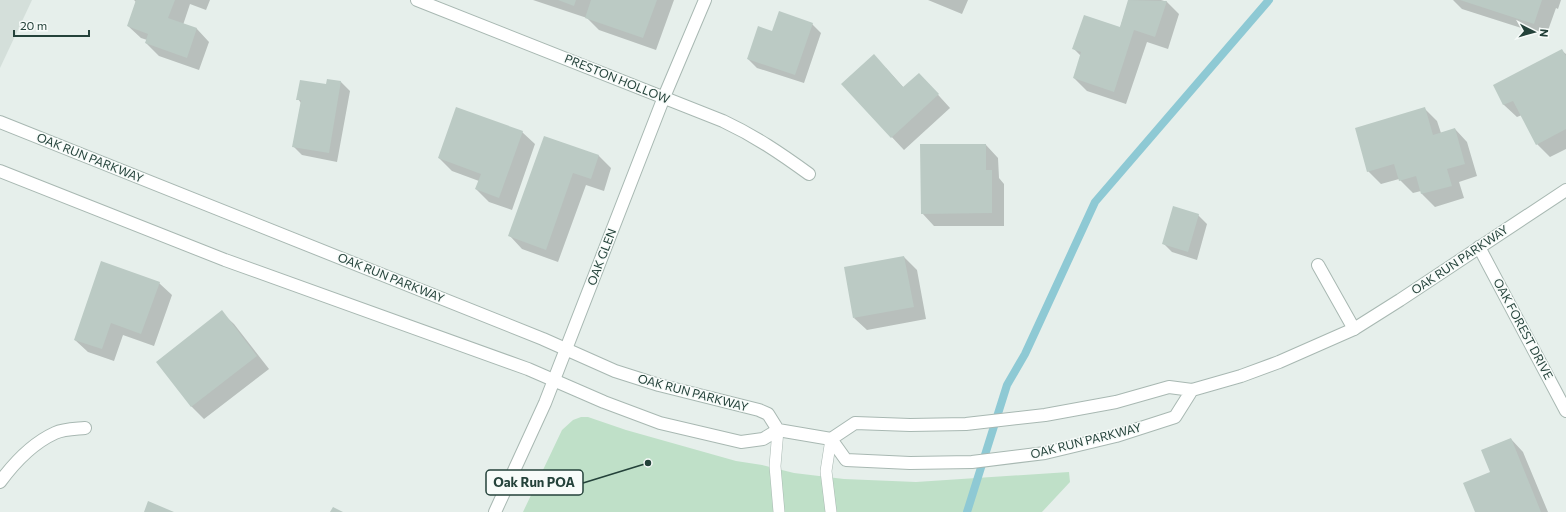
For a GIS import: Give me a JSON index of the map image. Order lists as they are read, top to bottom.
{
  "streets": {
    "street": [
      "PRESTON HOLLOW",
      "OAK RUN PARKWAY",
      "OAK GLEN",
      "OAK FOREST DRIVE"
    ]
  },
  "crossings": [
    ["PRESTON HOLLOW", "OAK GLEN"],
    ["OAK RUN PARKWAY", "OAK GLEN"],
    ["OAK RUN PARKWAY", "OAK FOREST DRIVE"]
  ],
  "places": ["Oak Run POA"],
  "scale_bar": "20 m",
  "north": "right"
}
